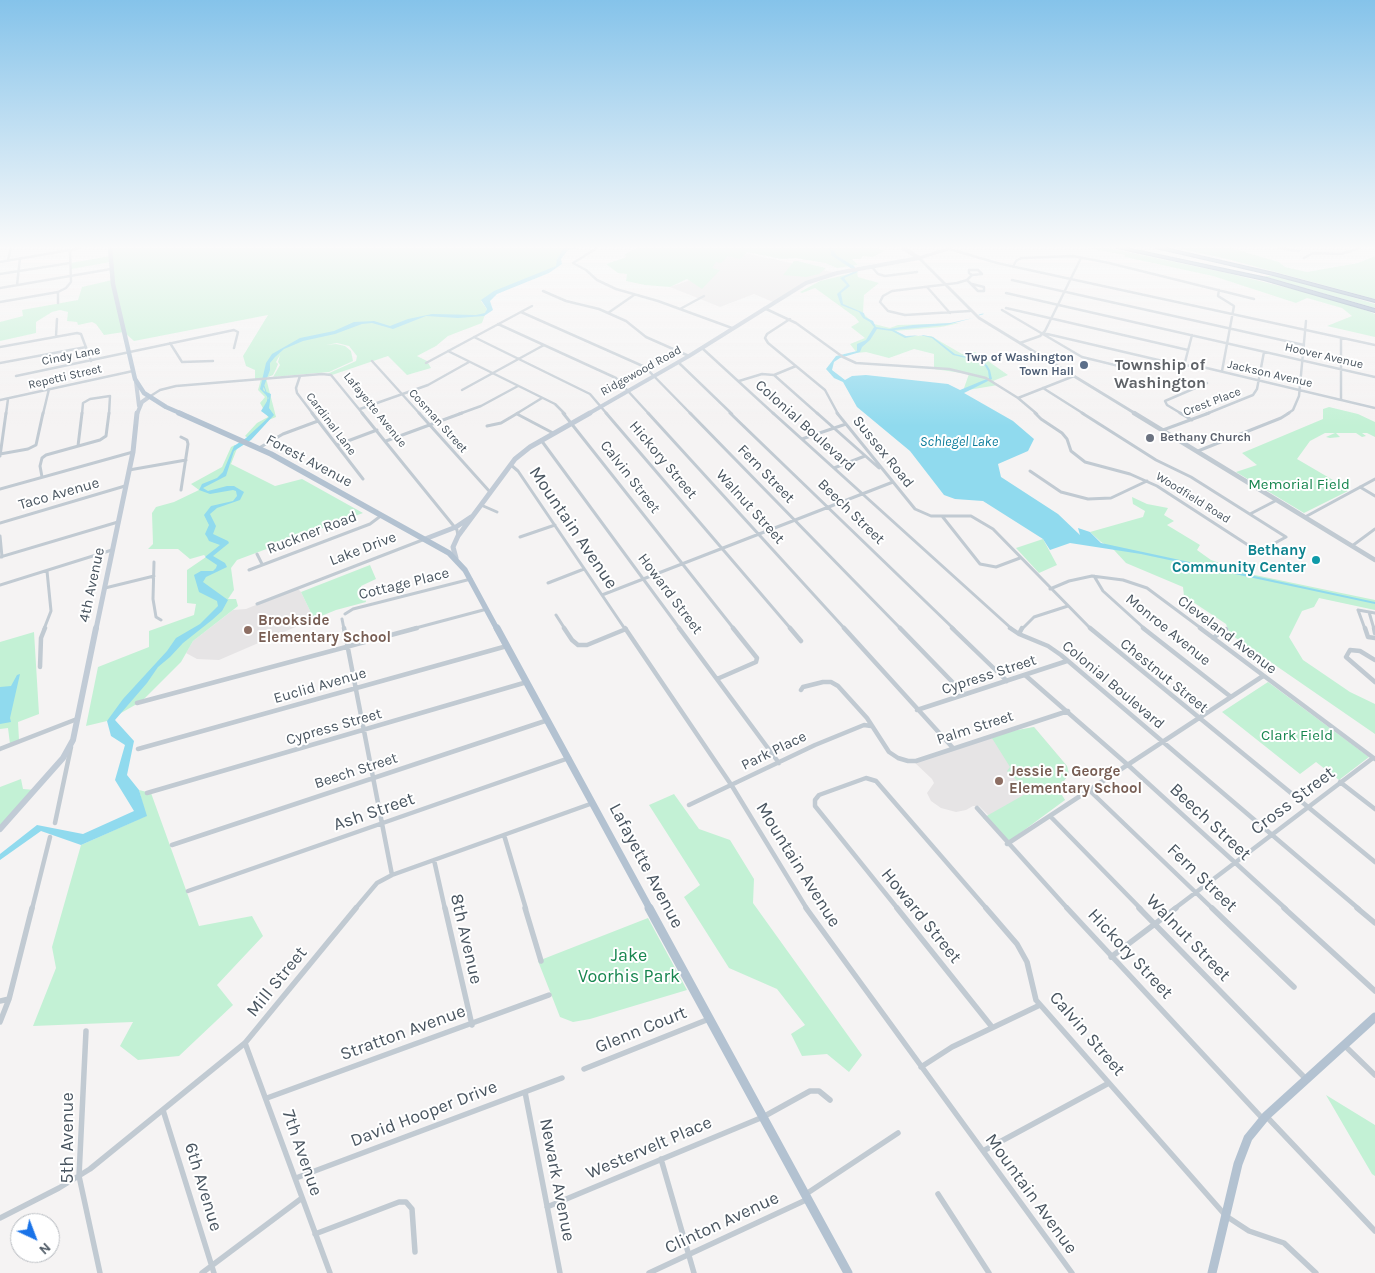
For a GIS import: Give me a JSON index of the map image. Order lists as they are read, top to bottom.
{
  "streets": {
    "main road": [
      "Ridgewood Road",
      "Lafayette Avenue",
      "Forest Avenue",
      "Lake Drive",
      "4th Avenue"
    ],
    "street": [
      "Cindy Lane",
      "Hoover Avenue",
      "Jackson Avenue",
      "Repetti Street",
      "Crest Place",
      "Cosman Street",
      "Cardinal Lane",
      "Colonial Boulevard",
      "Sussex Road",
      "Hickory Street",
      "Fern Street",
      "Calvin Street",
      "Taco Avenue",
      "Woodfield Road",
      "Walnut Street",
      "Beech Street",
      "Mountain Avenue",
      "Ruckner Road",
      "Cottage Place",
      "Howard Street",
      "Monroe Avenue",
      "Cleveland Avenue",
      "Cypress Street",
      "Chestnut Street",
      "Euclid Avenue",
      "Palm Street",
      "Park Place",
      "Cross Street",
      "Ash Street",
      "8th Avenue",
      "Mill Street",
      "Glenn Court",
      "Stratton Avenue",
      "David Hooper Drive",
      "5th Avenue",
      "Westervelt Place",
      "7th Avenue",
      "Newark Avenue",
      "6th Avenue",
      "Clinton Avenue"
    ]
  },
  "crossings": [
    ["Hoover Avenue", "Crest Place"],
    ["Ridgewood Road", "Lafayette Avenue"],
    ["Ridgewood Road", "Cosman Street"],
    ["Ridgewood Road", "Colonial Boulevard"],
    ["Ridgewood Road", "Hickory Street"],
    ["Ridgewood Road", "Fern Street"],
    ["Ridgewood Road", "Calvin Street"],
    ["Ridgewood Road", "Woodfield Road"],
    ["Ridgewood Road", "Walnut Street"],
    ["Ridgewood Road", "Beech Street"],
    ["Ridgewood Road", "Mountain Avenue"],
    ["Ridgewood Road", "Lake Drive"],
    ["Ridgewood Road", "Howard Street"],
    ["Jackson Avenue", "Crest Place"],
    ["Lafayette Avenue", "Cardinal Lane"],
    ["Lafayette Avenue", "Forest Avenue"],
    ["Lafayette Avenue", "Beech Street"],
    ["Lafayette Avenue", "Lake Drive"],
    ["Lafayette Avenue", "Cottage Place"],
    ["Lafayette Avenue", "4th Avenue"],
    ["Lafayette Avenue", "Cypress Street"],
    ["Lafayette Avenue", "Euclid Avenue"],
    ["Lafayette Avenue", "Ash Street"],
    ["Lafayette Avenue", "Mill Street"],
    ["Lafayette Avenue", "Glenn Court"],
    ["Lafayette Avenue", "Westervelt Place"],
    ["Lafayette Avenue", "Clinton Avenue"],
    ["Colonial Boulevard", "Cypress Street"],
    ["Colonial Boulevard", "Cross Street"],
    ["Sussex Road", "Woodfield Road"],
    ["Sussex Road", "Chestnut Street"],
    ["Hickory Street", "Cross Street"],
    ["Forest Avenue", "Ruckner Road"],
    ["Forest Avenue", "Lake Drive"],
    ["Forest Avenue", "4th Avenue"],
    ["Fern Street", "Cypress Street"],
    ["Fern Street", "Cross Street"],
    ["Calvin Street", "Howard Street"],
    ["Taco Avenue", "4th Avenue"],
    ["Walnut Street", "Cypress Street"],
    ["Walnut Street", "Palm Street"],
    ["Walnut Street", "Cross Street"],
    ["Beech Street", "Cypress Street"],
    ["Beech Street", "Palm Street"],
    ["Beech Street", "Cross Street"],
    ["Mountain Avenue", "Park Place"],
    ["Howard Street", "Park Place"],
    ["Monroe Avenue", "Cleveland Avenue"],
    ["Cleveland Avenue", "Chestnut Street"],
    ["Cleveland Avenue", "Cross Street"],
    ["Chestnut Street", "Cross Street"],
    ["Palm Street", "Park Place"],
    ["8th Avenue", "Mill Street"],
    ["8th Avenue", "Stratton Avenue"],
    ["Mill Street", "5th Avenue"],
    ["Mill Street", "7th Avenue"],
    ["Mill Street", "6th Avenue"],
    ["Stratton Avenue", "7th Avenue"],
    ["David Hooper Drive", "7th Avenue"],
    ["David Hooper Drive", "Newark Avenue"],
    ["Westervelt Place", "Newark Avenue"]
  ],
  "districts": ["Township of Washington"],
  "water": ["Schlegel Lake"],
  "parks": ["Memorial Field", "Clark Field", "Jake Voorhis Park"],
  "places": [
    "Twp of Washington Town Hall",
    "Bethany Church",
    "Bethany Community Center",
    "Brookside Elementary School",
    "Jessie F. George Elementary School"
  ],
  "north": "bottom right"
}
